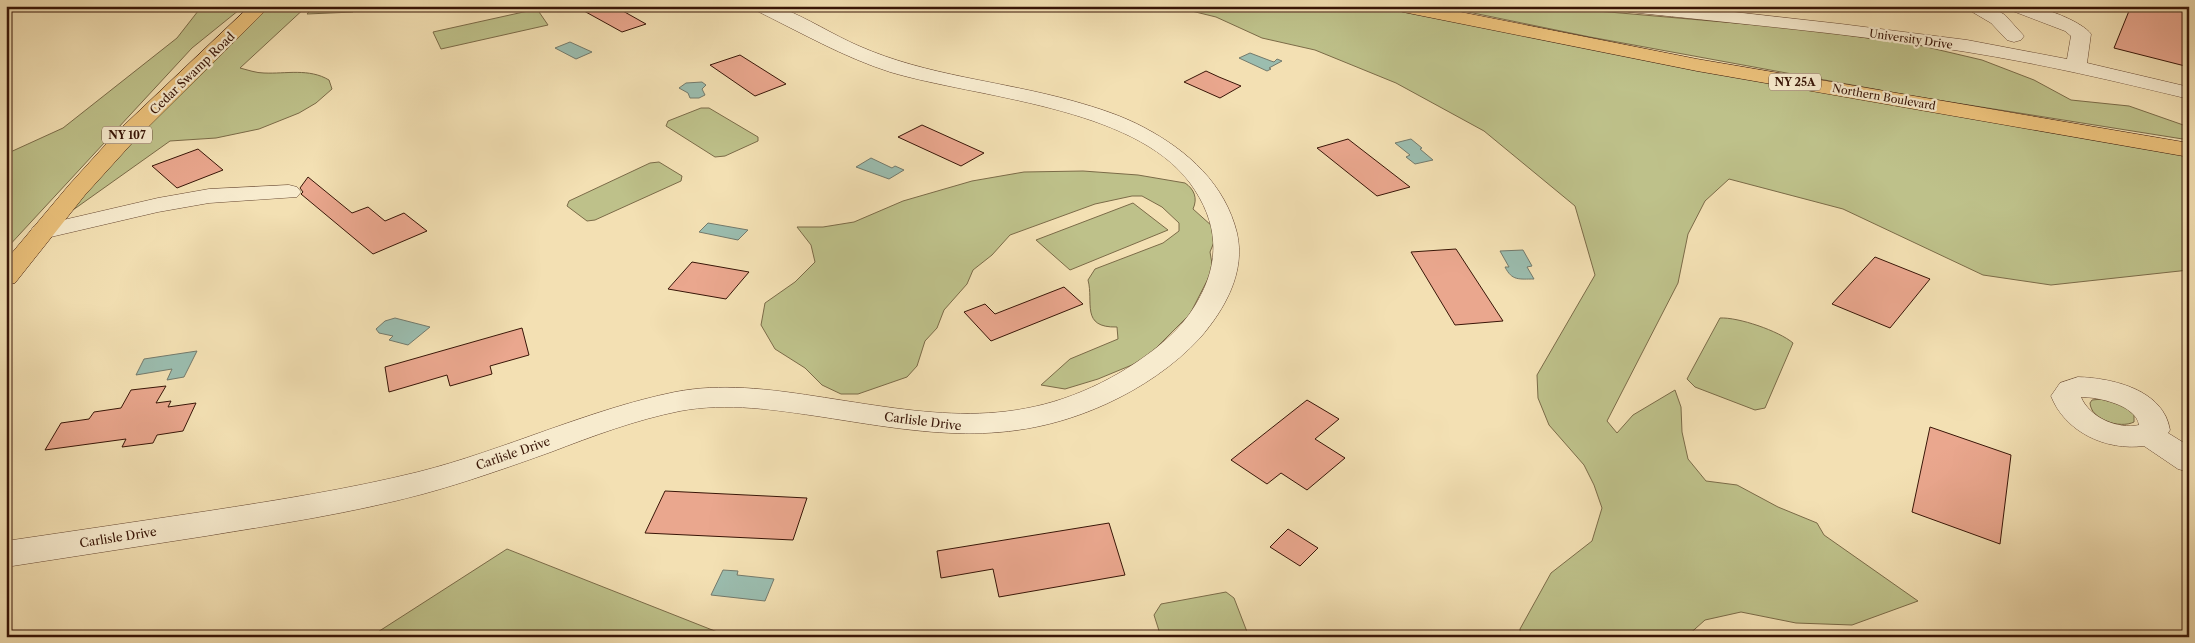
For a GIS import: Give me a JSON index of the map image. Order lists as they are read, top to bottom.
{
  "streets": {
    "main road": [
      "Cedar Swamp Road",
      "NY 25A",
      "Northern Boulevard",
      "NY 107"
    ],
    "street": ["University Drive", "Carlisle Drive"]
  }
}
